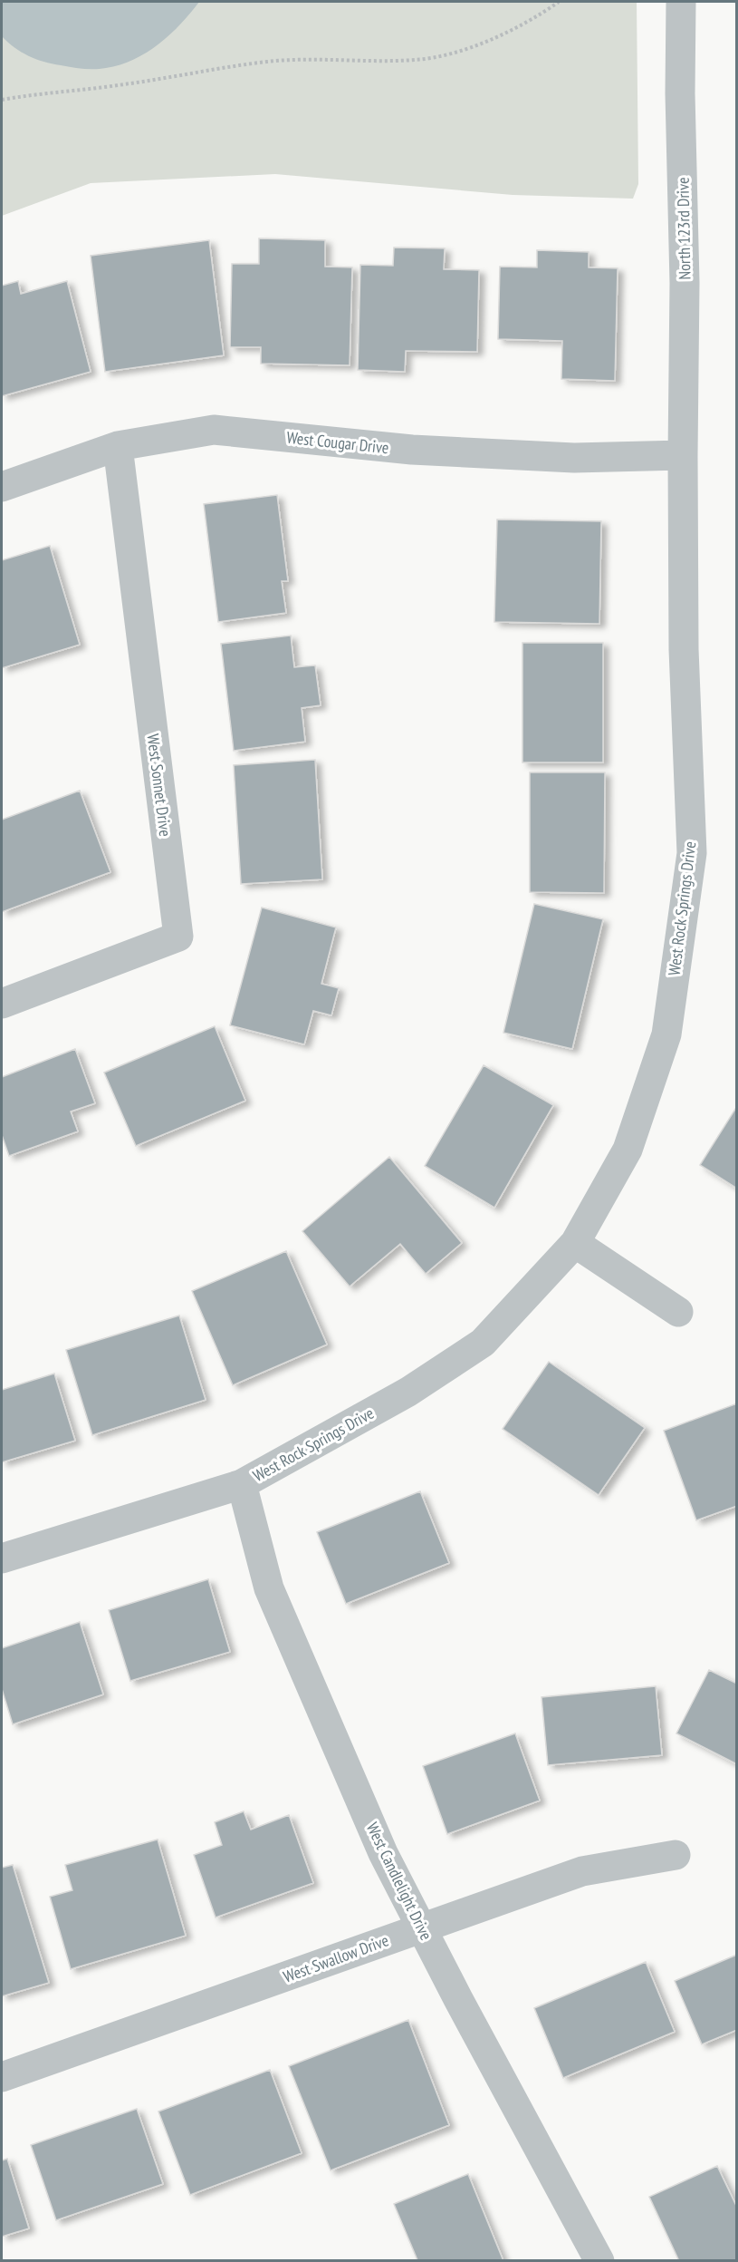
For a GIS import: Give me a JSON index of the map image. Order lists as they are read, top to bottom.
{
  "streets": {
    "street": [
      "North 123rd Drive",
      "West Cougar Drive",
      "West Sonnet Drive",
      "West Rock Springs Drive",
      "West Candlelight Drive",
      "West Swallow Drive"
    ]
  },
  "crossings": [
    ["North 123rd Drive", "West Cougar Drive"],
    ["North 123rd Drive", "West Rock Springs Drive"],
    ["West Cougar Drive", "West Sonnet Drive"],
    ["West Cougar Drive", "West Rock Springs Drive"],
    ["West Rock Springs Drive", "West Candlelight Drive"],
    ["West Candlelight Drive", "West Swallow Drive"]
  ]
}
